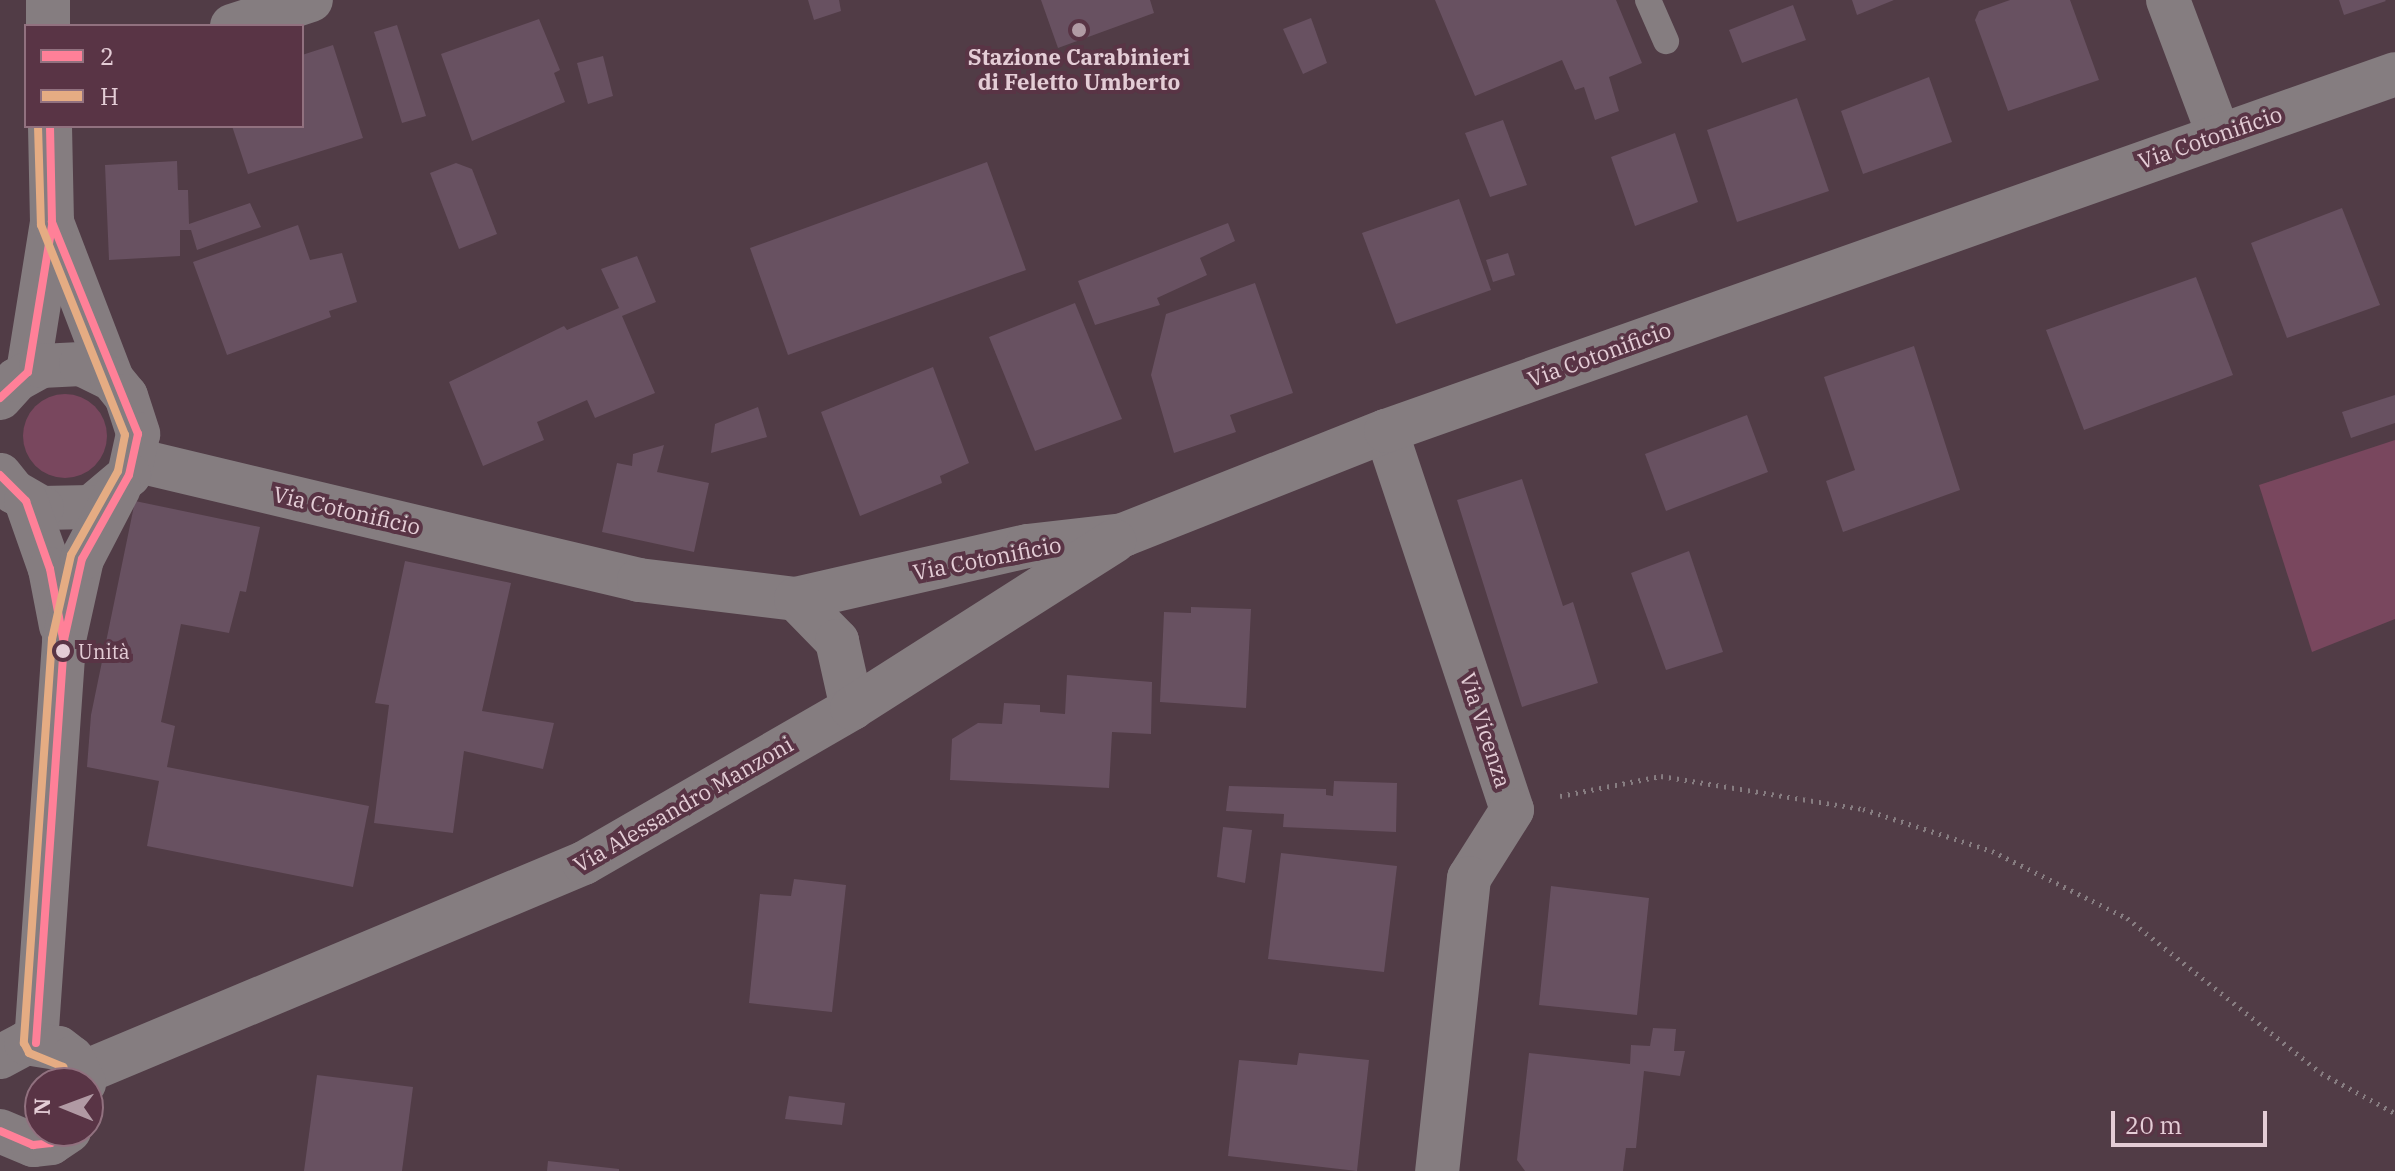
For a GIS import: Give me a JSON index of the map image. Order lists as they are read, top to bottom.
{
  "streets": {
    "street": ["Via Cotonificio", "Via Vicenza", "Via Alessandro Manzoni"]
  },
  "crossings": [
    ["Via Cotonificio", "Via Vicenza"],
    ["Via Cotonificio", "Via Alessandro Manzoni"]
  ],
  "places": ["Stazione Carabinieri di Feletto Umberto", "Unità"],
  "lines": ["transit line 2", "transit line H"],
  "legend": ["2", "H"],
  "scale_bar": "20 m",
  "north": "left"
}
